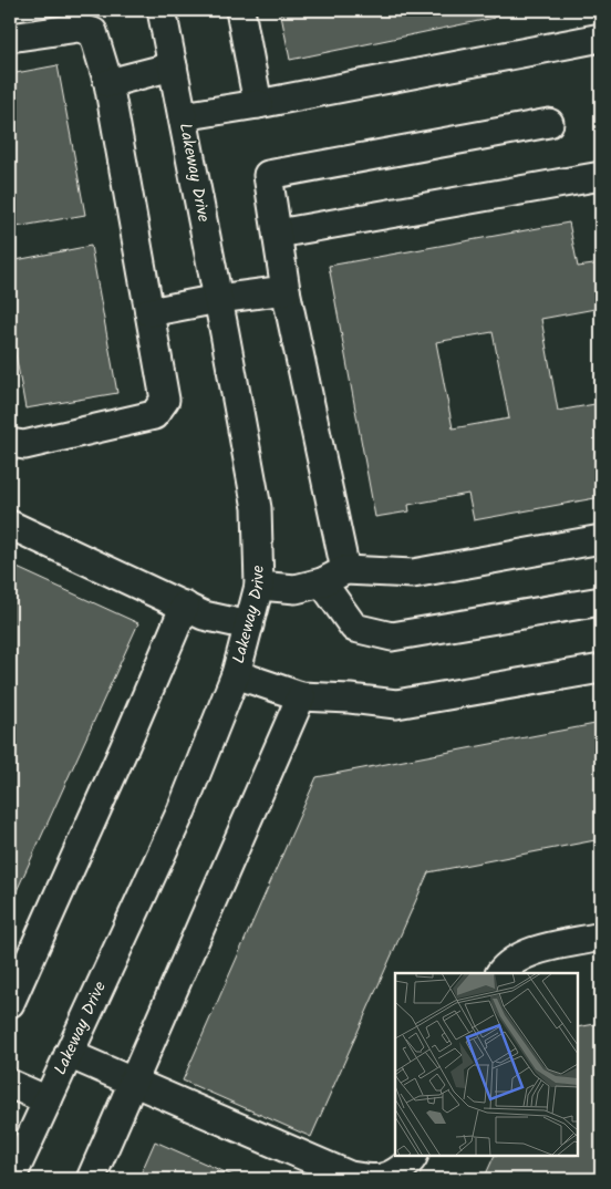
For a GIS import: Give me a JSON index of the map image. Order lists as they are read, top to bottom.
{
  "streets": {
    "street": ["Lakeway Drive"]
  }
}
